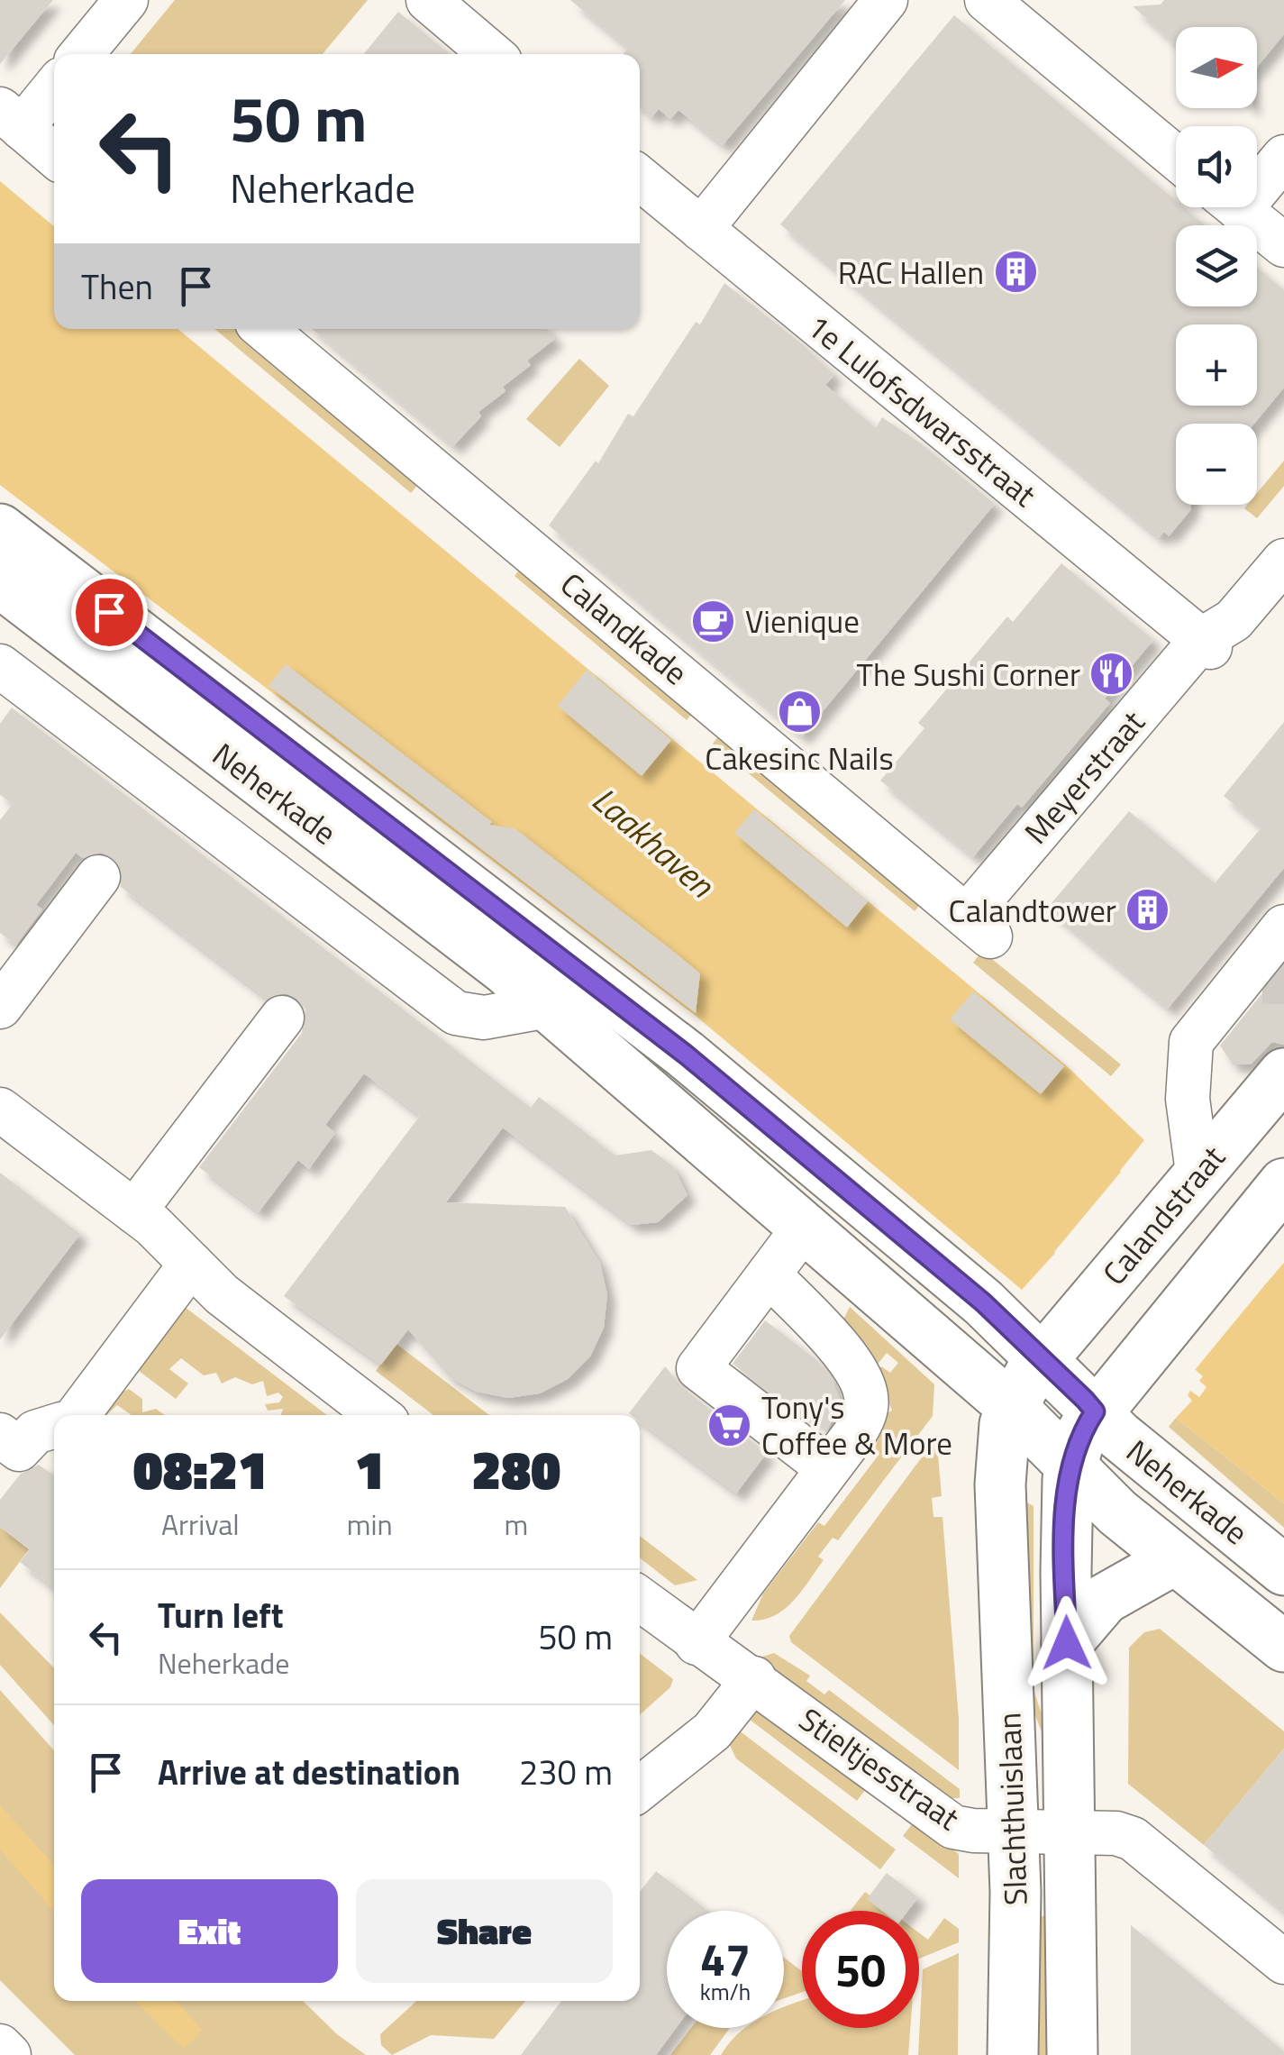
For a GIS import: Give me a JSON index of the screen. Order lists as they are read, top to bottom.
{
  "streets": {
    "main road": ["Neherkade", "Calandstraat", "Slachthuislaan"],
    "street": [
      "1e Lulofsdwarsstraat",
      "Calandkade",
      "Meyerstraat",
      "Stieltjesstraat"
    ]
  },
  "crossings": [
    ["1e Lulofsdwarsstraat", "Meyerstraat"],
    ["Calandkade", "Meyerstraat"],
    ["Neherkade", "Calandstraat"],
    ["Neherkade", "Slachthuislaan"],
    ["Calandstraat", "Slachthuislaan"],
    ["Stieltjesstraat", "Slachthuislaan"]
  ],
  "water": ["Laakhaven"],
  "places": {
    "building": ["RAC Hallen", "Calandtower"],
    "cafe": ["Vienique"],
    "restaurant": ["The Sushi Corner"],
    "shop": ["Cakesinc Nails"],
    "supermarket": ["Tony's Coffee & More"]
  },
  "north": "right",
  "page": {
    "map_buttons": ["+", "−"],
    "turn": ["50 m", "Neherkade"],
    "then": "Then",
    "eta": [
      "08:21",
      "Arrival",
      "1",
      "min",
      "280",
      "m"
    ],
    "list": [
      {
        "name": "Turn left",
        "note": "Neherkade",
        "value": "50 m"
      },
      {
        "name": "Arrive at destination",
        "value": "230 m"
      }
    ],
    "buttons": ["Exit", "Share"],
    "speed": "47 km/h",
    "limit": "50"
  }
}
